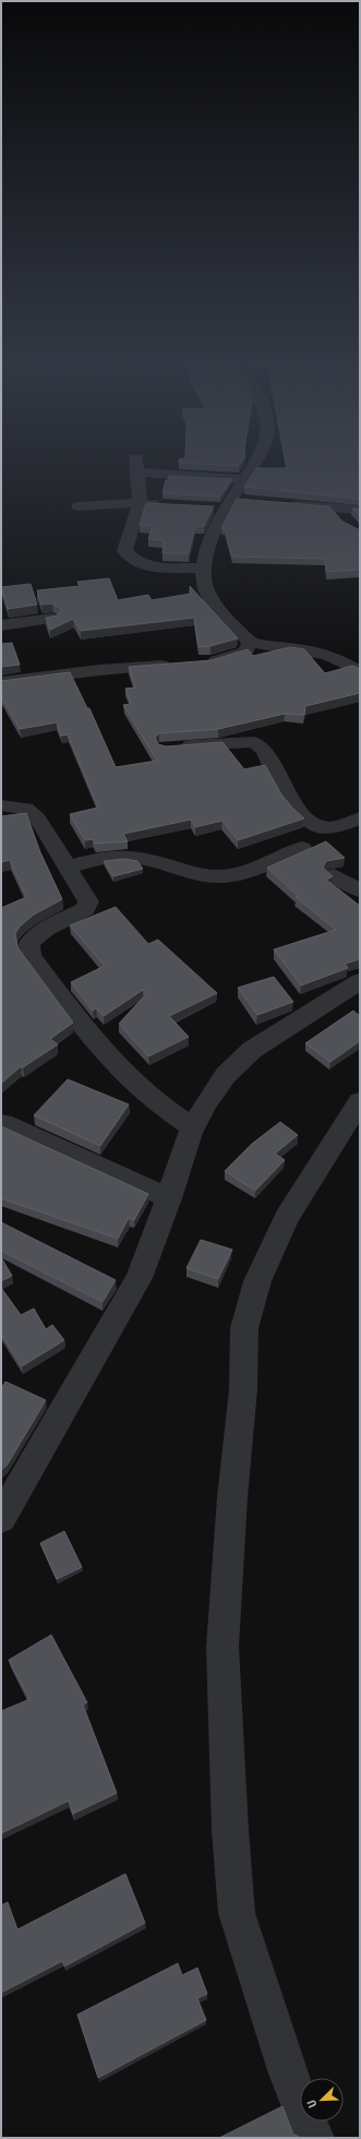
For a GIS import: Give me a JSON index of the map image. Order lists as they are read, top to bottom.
{
  "north": "bottom left"
}
